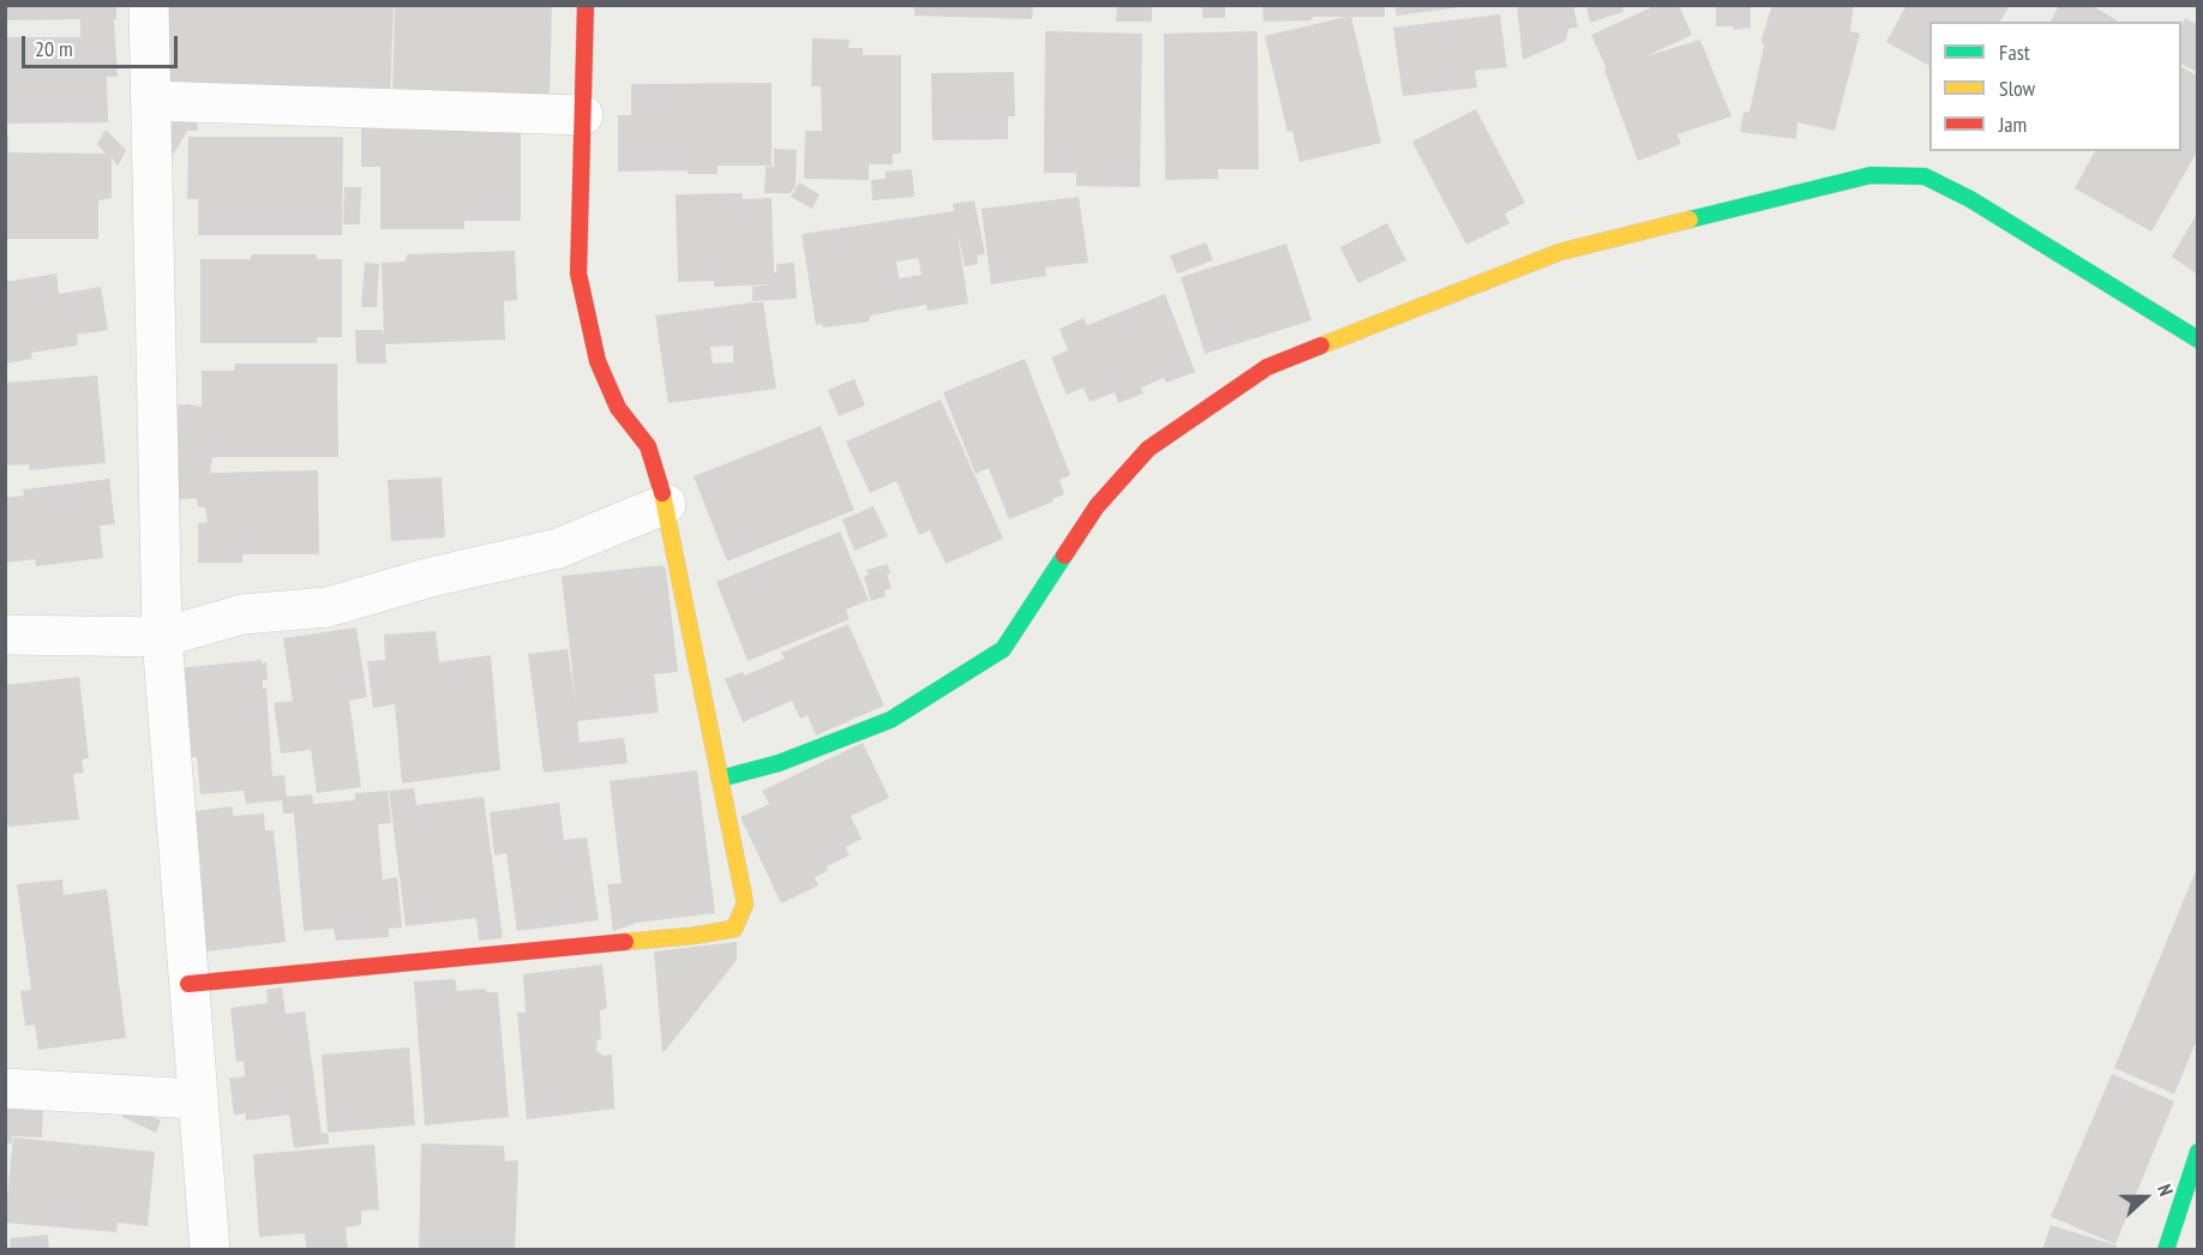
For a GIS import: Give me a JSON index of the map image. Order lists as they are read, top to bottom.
{
  "legend": ["Fast", "Slow", "Jam"],
  "scale_bar": "20 m",
  "north": "right"
}
